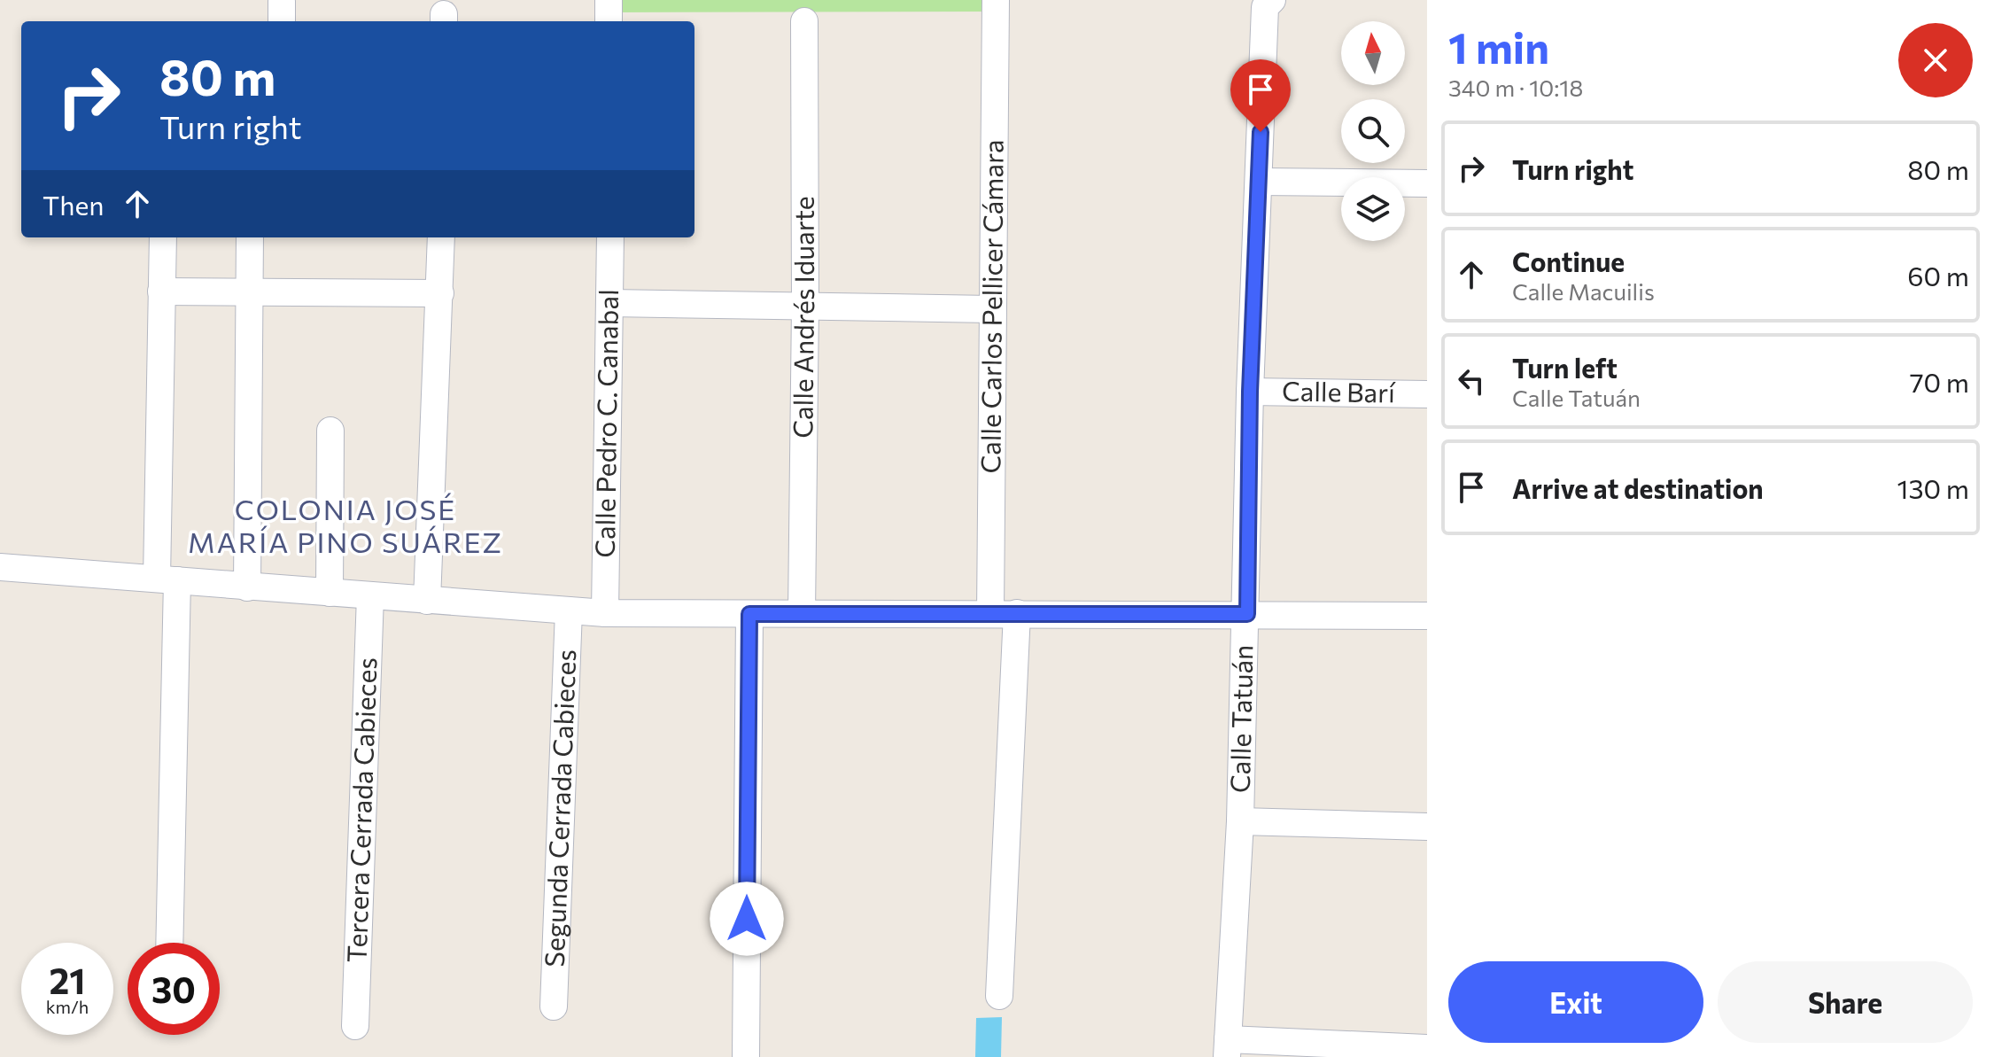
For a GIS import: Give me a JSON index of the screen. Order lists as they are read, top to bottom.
{
  "streets": {
    "street": [
      "Calle Carlos Pellicer Cámara",
      "Calle Andrés Iduarte",
      "Calle Barí",
      "Calle Pedro C. Canabal",
      "Calle Tatuán",
      "Segunda Cerrada Cabieces",
      "Tercera Cerrada Cabieces"
    ]
  },
  "crossings": [
    ["Calle Barí", "Calle Tatuán"]
  ],
  "districts": ["COLONIA JOSÉ MARÍA PINO SUÁREZ"],
  "north": "top",
  "page": {
    "heading": ["1 min", "340 m · 10:18"],
    "turn": ["80 m", "Turn right"],
    "list": [
      {
        "name": "Turn right",
        "value": "80 m"
      },
      {
        "name": "Continue",
        "note": "Calle Macuilis",
        "value": "60 m"
      },
      {
        "name": "Turn left",
        "note": "Calle Tatuán",
        "value": "70 m"
      },
      {
        "name": "Arrive at destination",
        "value": "130 m"
      }
    ],
    "then": "Then",
    "speed": "21 km/h",
    "limit": "30",
    "buttons": ["Exit", "Share"]
  }
}
